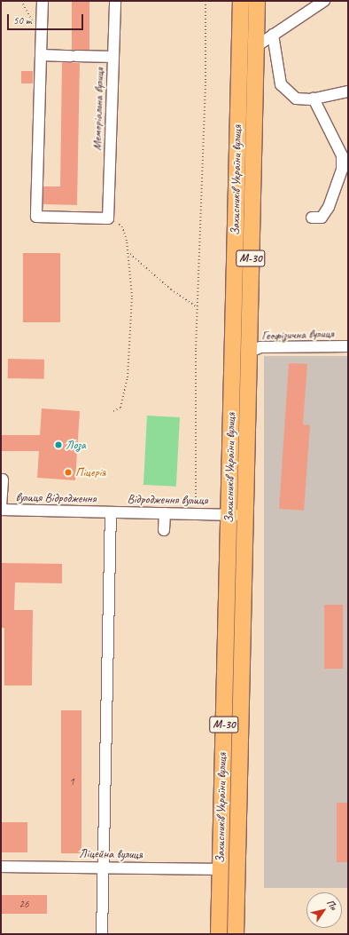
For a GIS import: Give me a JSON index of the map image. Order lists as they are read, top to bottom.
{
  "streets": {
    "highway": ["Захисників України вулиця", "М-30"],
    "street": [
      "Меморіальна вулиця",
      "Геофізична вулиця",
      "вулиця Відродження",
      "Відродження вулиця",
      "Ліцейна вулиця"
    ]
  },
  "crossings": [
    ["Захисників України вулиця", "Геофізична вулиця"],
    ["Захисників України вулиця", "Відродження вулиця"],
    ["Захисників України вулиця", "Ліцейна вулиця"],
    ["вулиця Відродження", "Відродження вулиця"]
  ],
  "places": ["Лоза", "Піцерія"],
  "house_numbers": ["1", "26"],
  "scale_bar": "50 m",
  "north": "top right"
}
